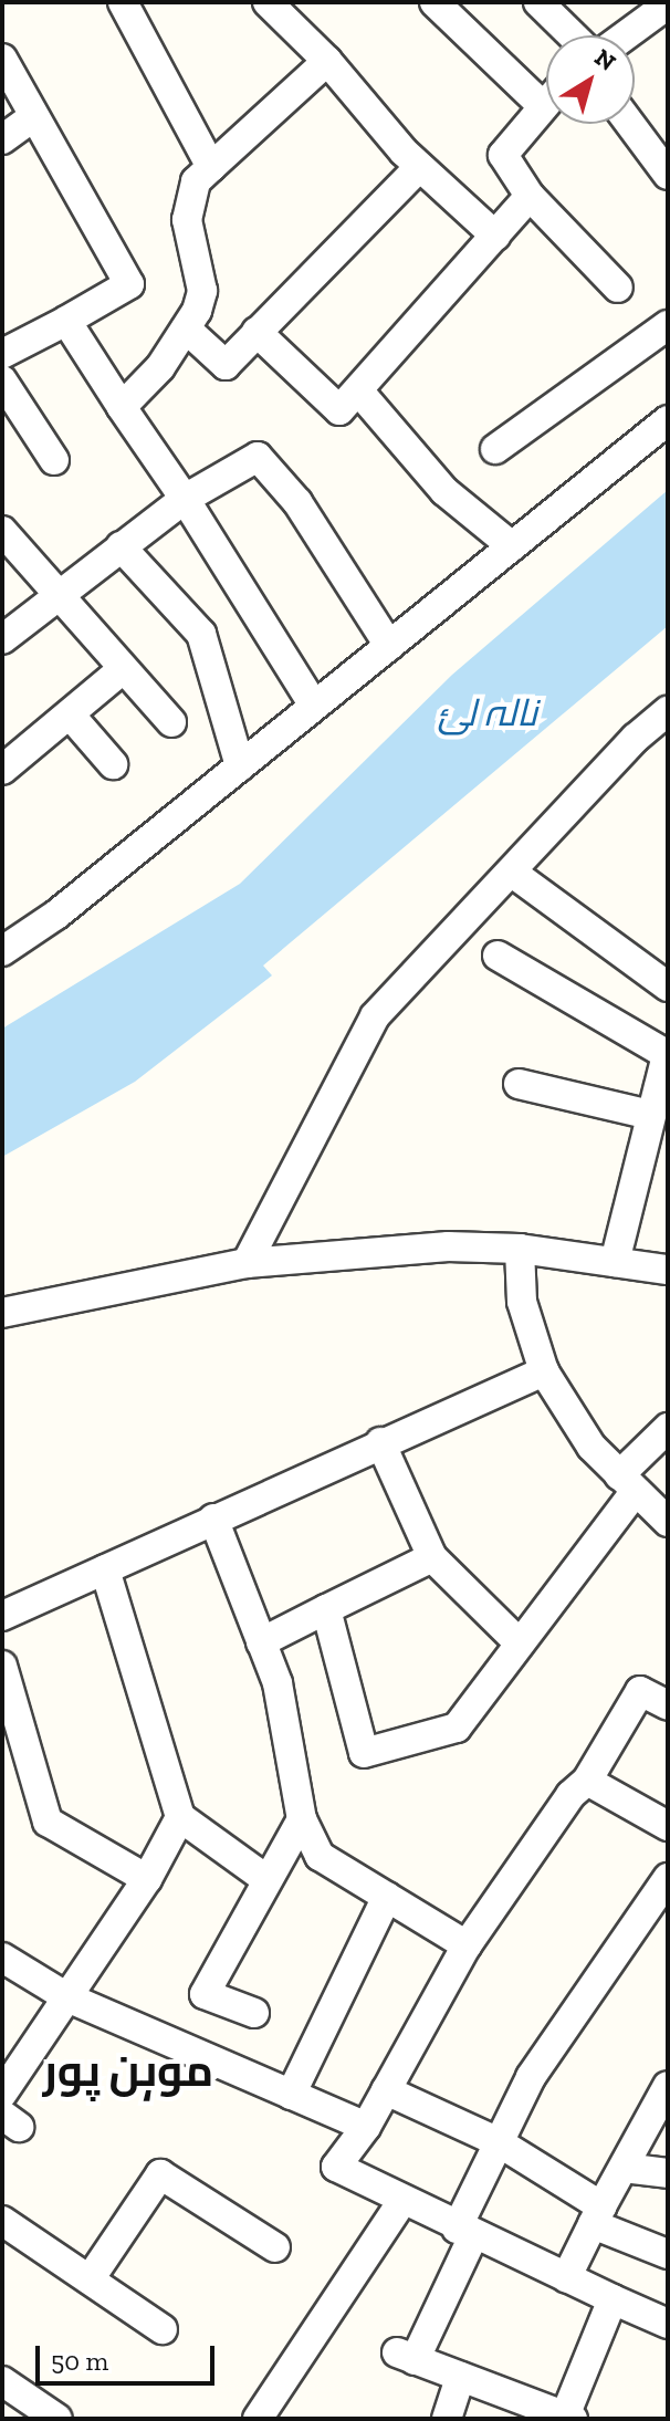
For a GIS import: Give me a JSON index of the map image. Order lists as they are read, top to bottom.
{
  "districts": ["موہن پور"],
  "water": ["نالہ لئ"],
  "scale_bar": "50 m",
  "north": "top right"
}
